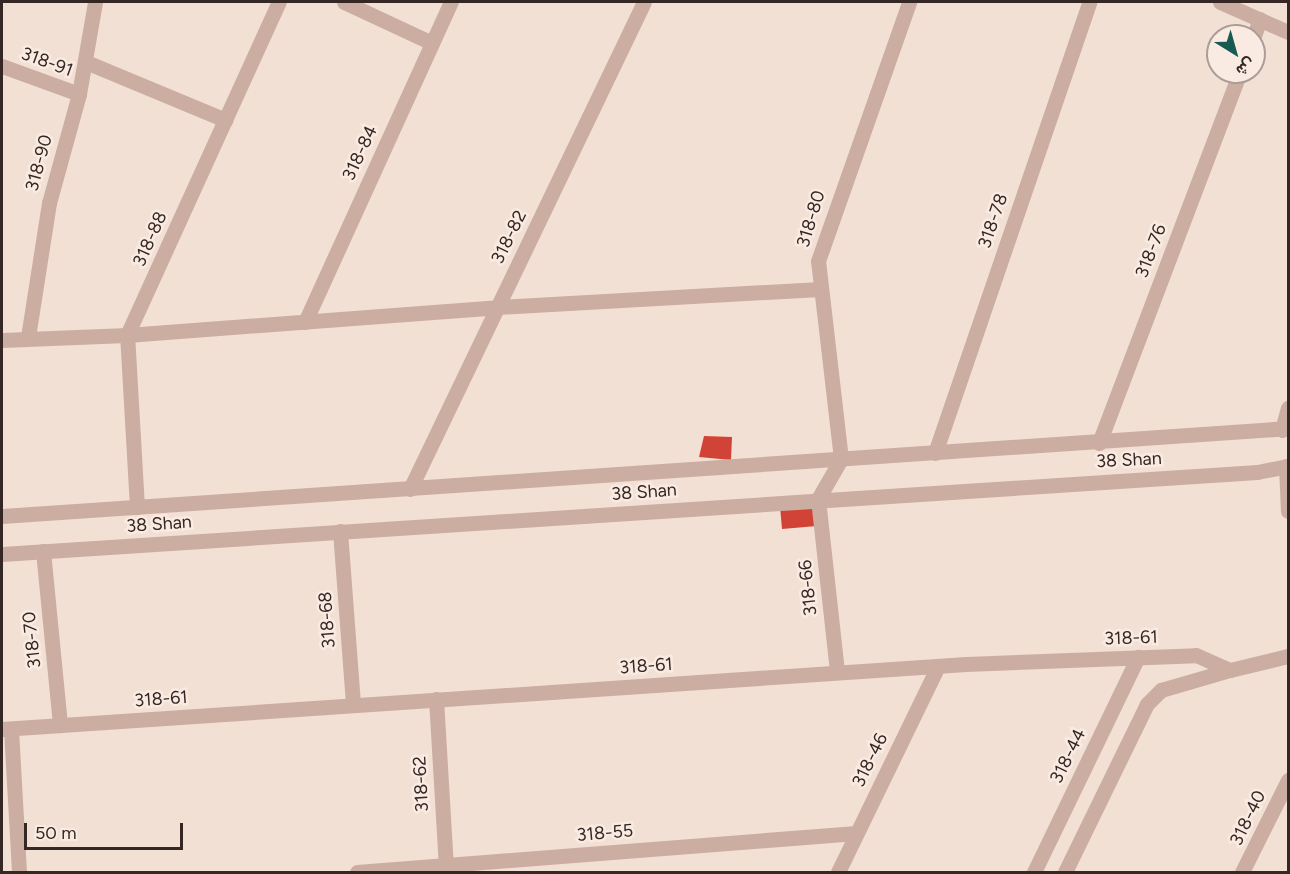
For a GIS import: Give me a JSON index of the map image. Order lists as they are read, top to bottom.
{
  "streets": {
    "street": [
      "318-91",
      "318-84",
      "318-90",
      "318-80",
      "318-78",
      "318-82",
      "318-88",
      "318-76",
      "38 Shan",
      "318-66",
      "318-68",
      "318-61",
      "318-70",
      "318-44",
      "318-46",
      "318-62",
      "318-40",
      "318-55"
    ]
  },
  "crossings": [
    ["318-91", "318-90"],
    ["318-80", "38 Shan"],
    ["318-78", "38 Shan"],
    ["318-82", "38 Shan"],
    ["318-88", "38 Shan"],
    ["318-76", "38 Shan"],
    ["38 Shan", "318-66"],
    ["38 Shan", "318-68"],
    ["38 Shan", "318-70"],
    ["318-66", "318-61"],
    ["318-68", "318-61"],
    ["318-61", "318-70"],
    ["318-61", "318-44"],
    ["318-61", "318-46"],
    ["318-61", "318-62"],
    ["318-46", "318-55"],
    ["318-62", "318-55"]
  ],
  "scale_bar": "50 m",
  "north": "bottom right"
}
